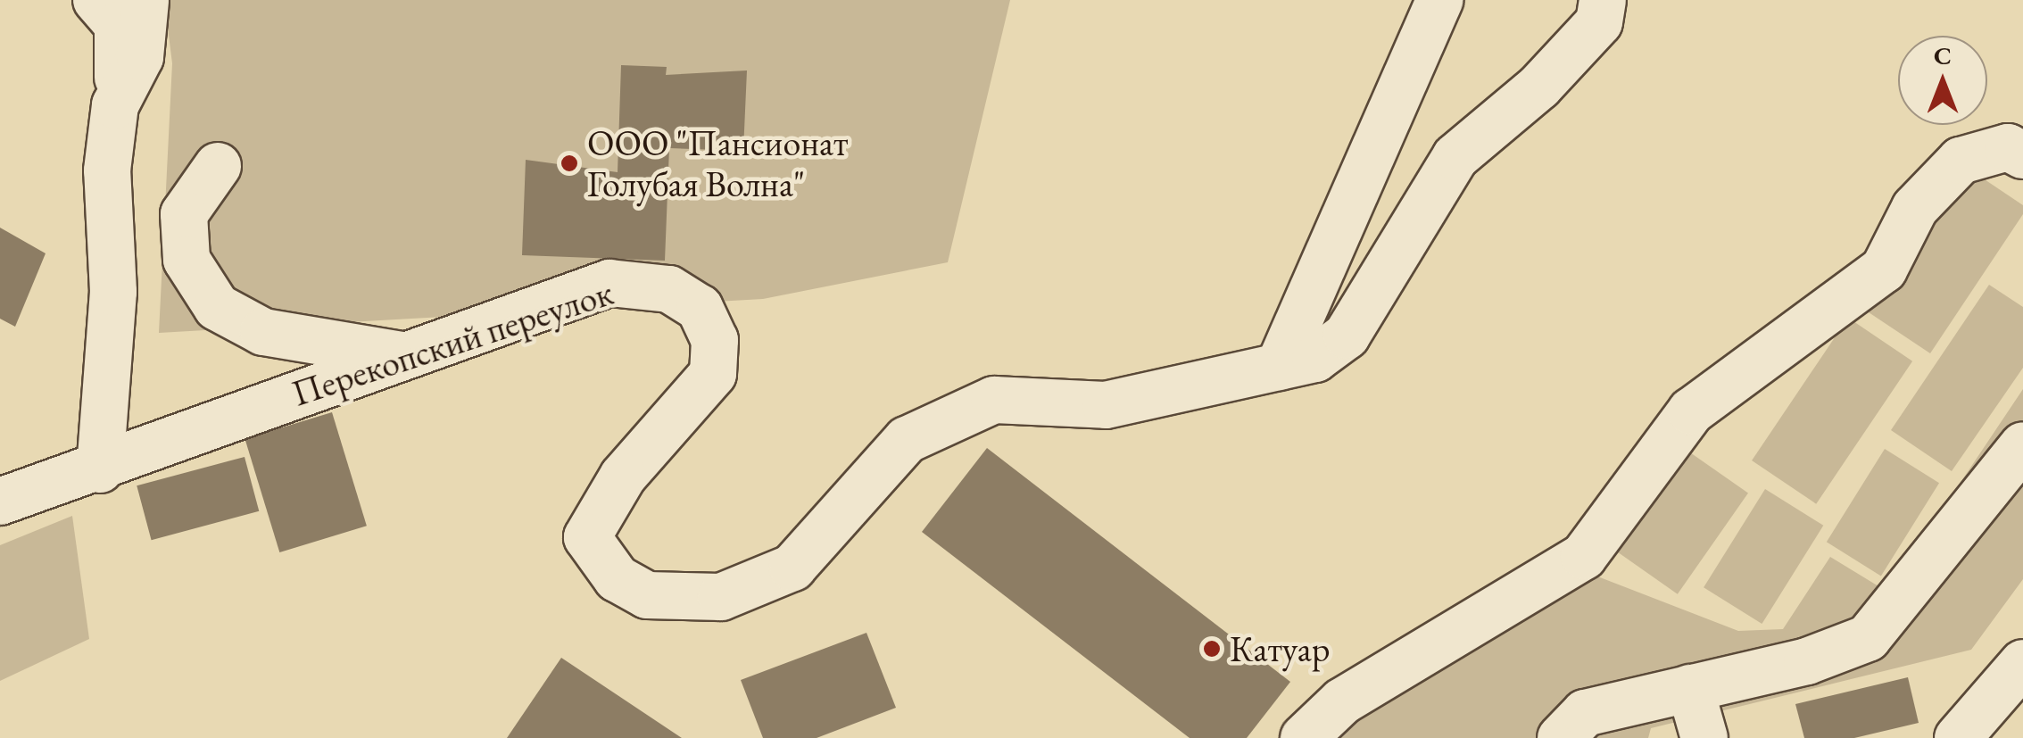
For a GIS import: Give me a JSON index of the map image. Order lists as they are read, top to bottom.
{
  "streets": {
    "street": ["Перекопский переулок"]
  },
  "places": ["ООО \"Пансионат Голубая Волна\"", "Катуар"],
  "north": "top"
}
